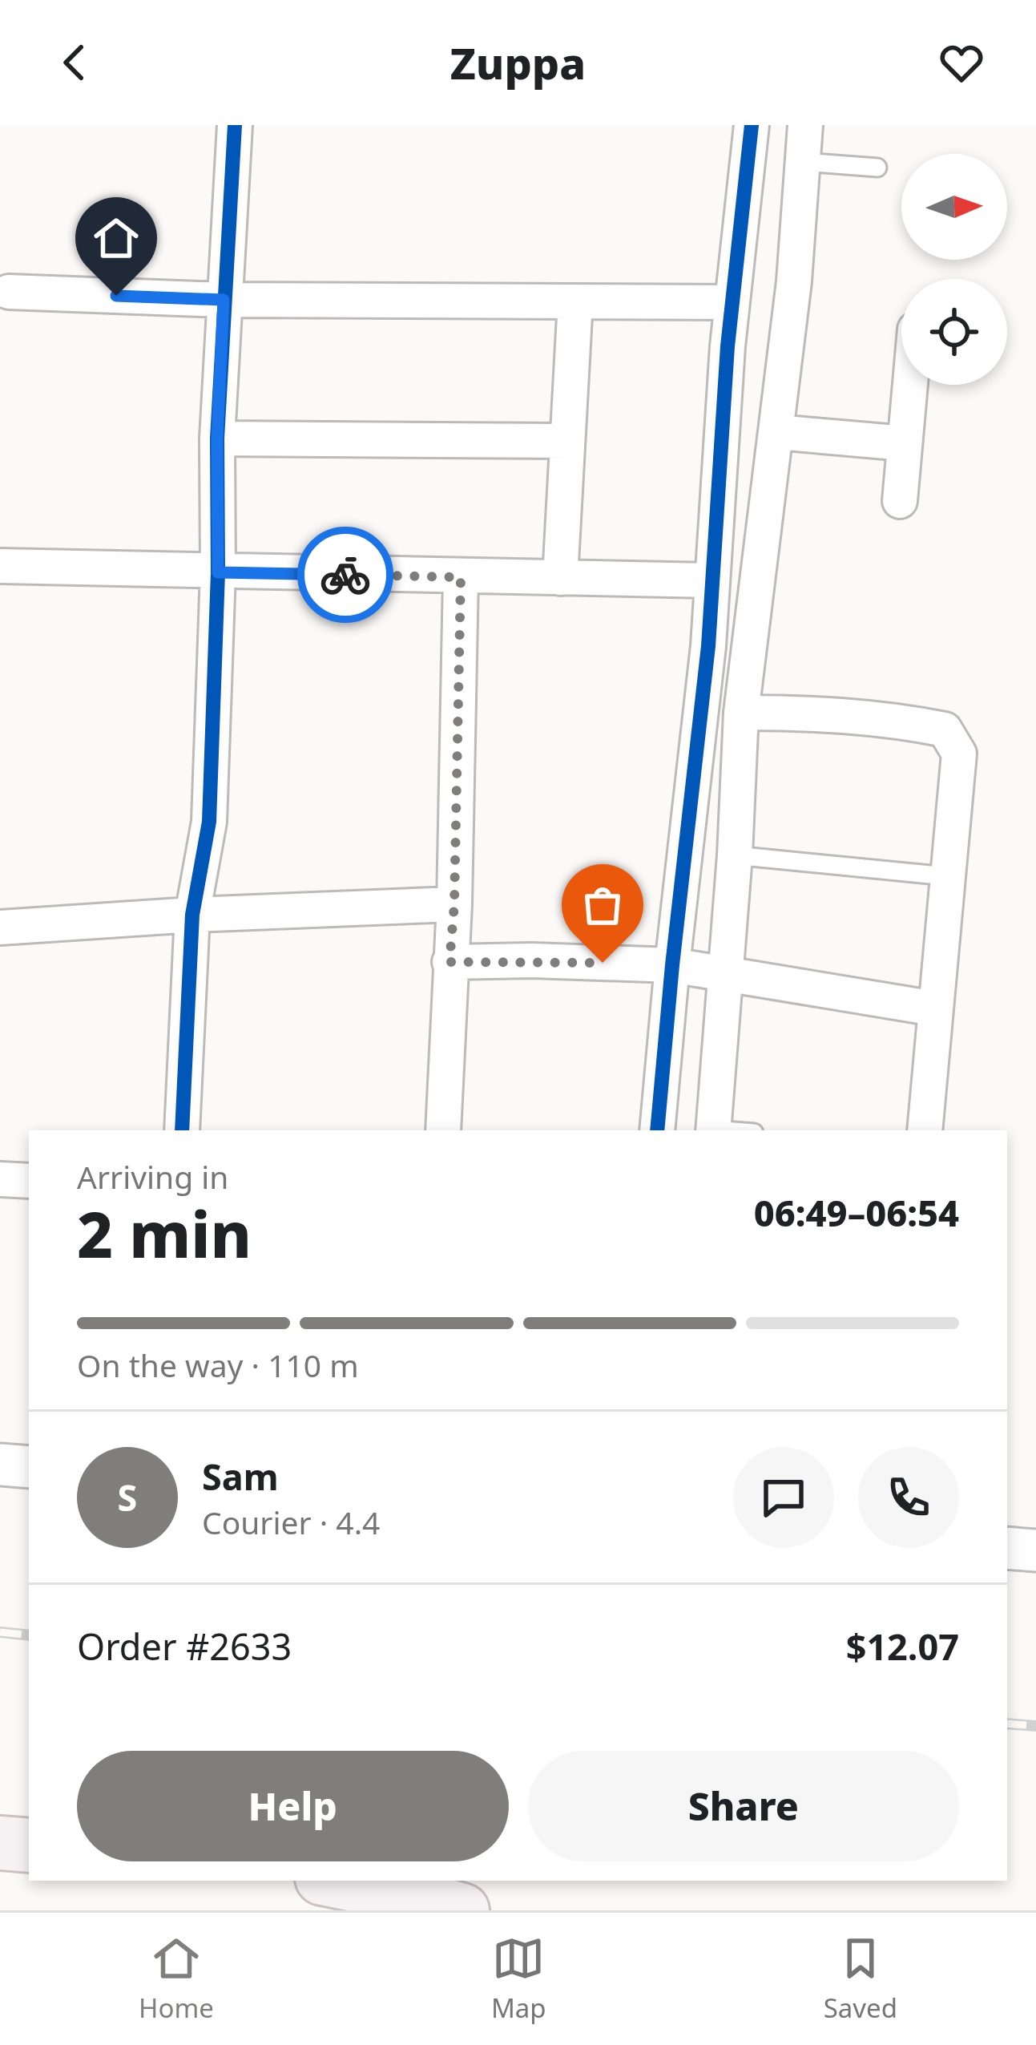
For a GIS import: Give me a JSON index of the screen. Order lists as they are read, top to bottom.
{
  "north": "right",
  "page": {
    "header": "Zuppa",
    "heading": ["2 min", "Arriving in", "06:49–06:54"],
    "panel": [
      "Sam",
      "Courier · 4.4",
      "Order #2633",
      "$12.07"
    ],
    "bar": "On the way · 110 m",
    "round": "S",
    "buttons": ["Help", "Share"],
    "tabs": ["Home", "Map", "Saved"]
  }
}
